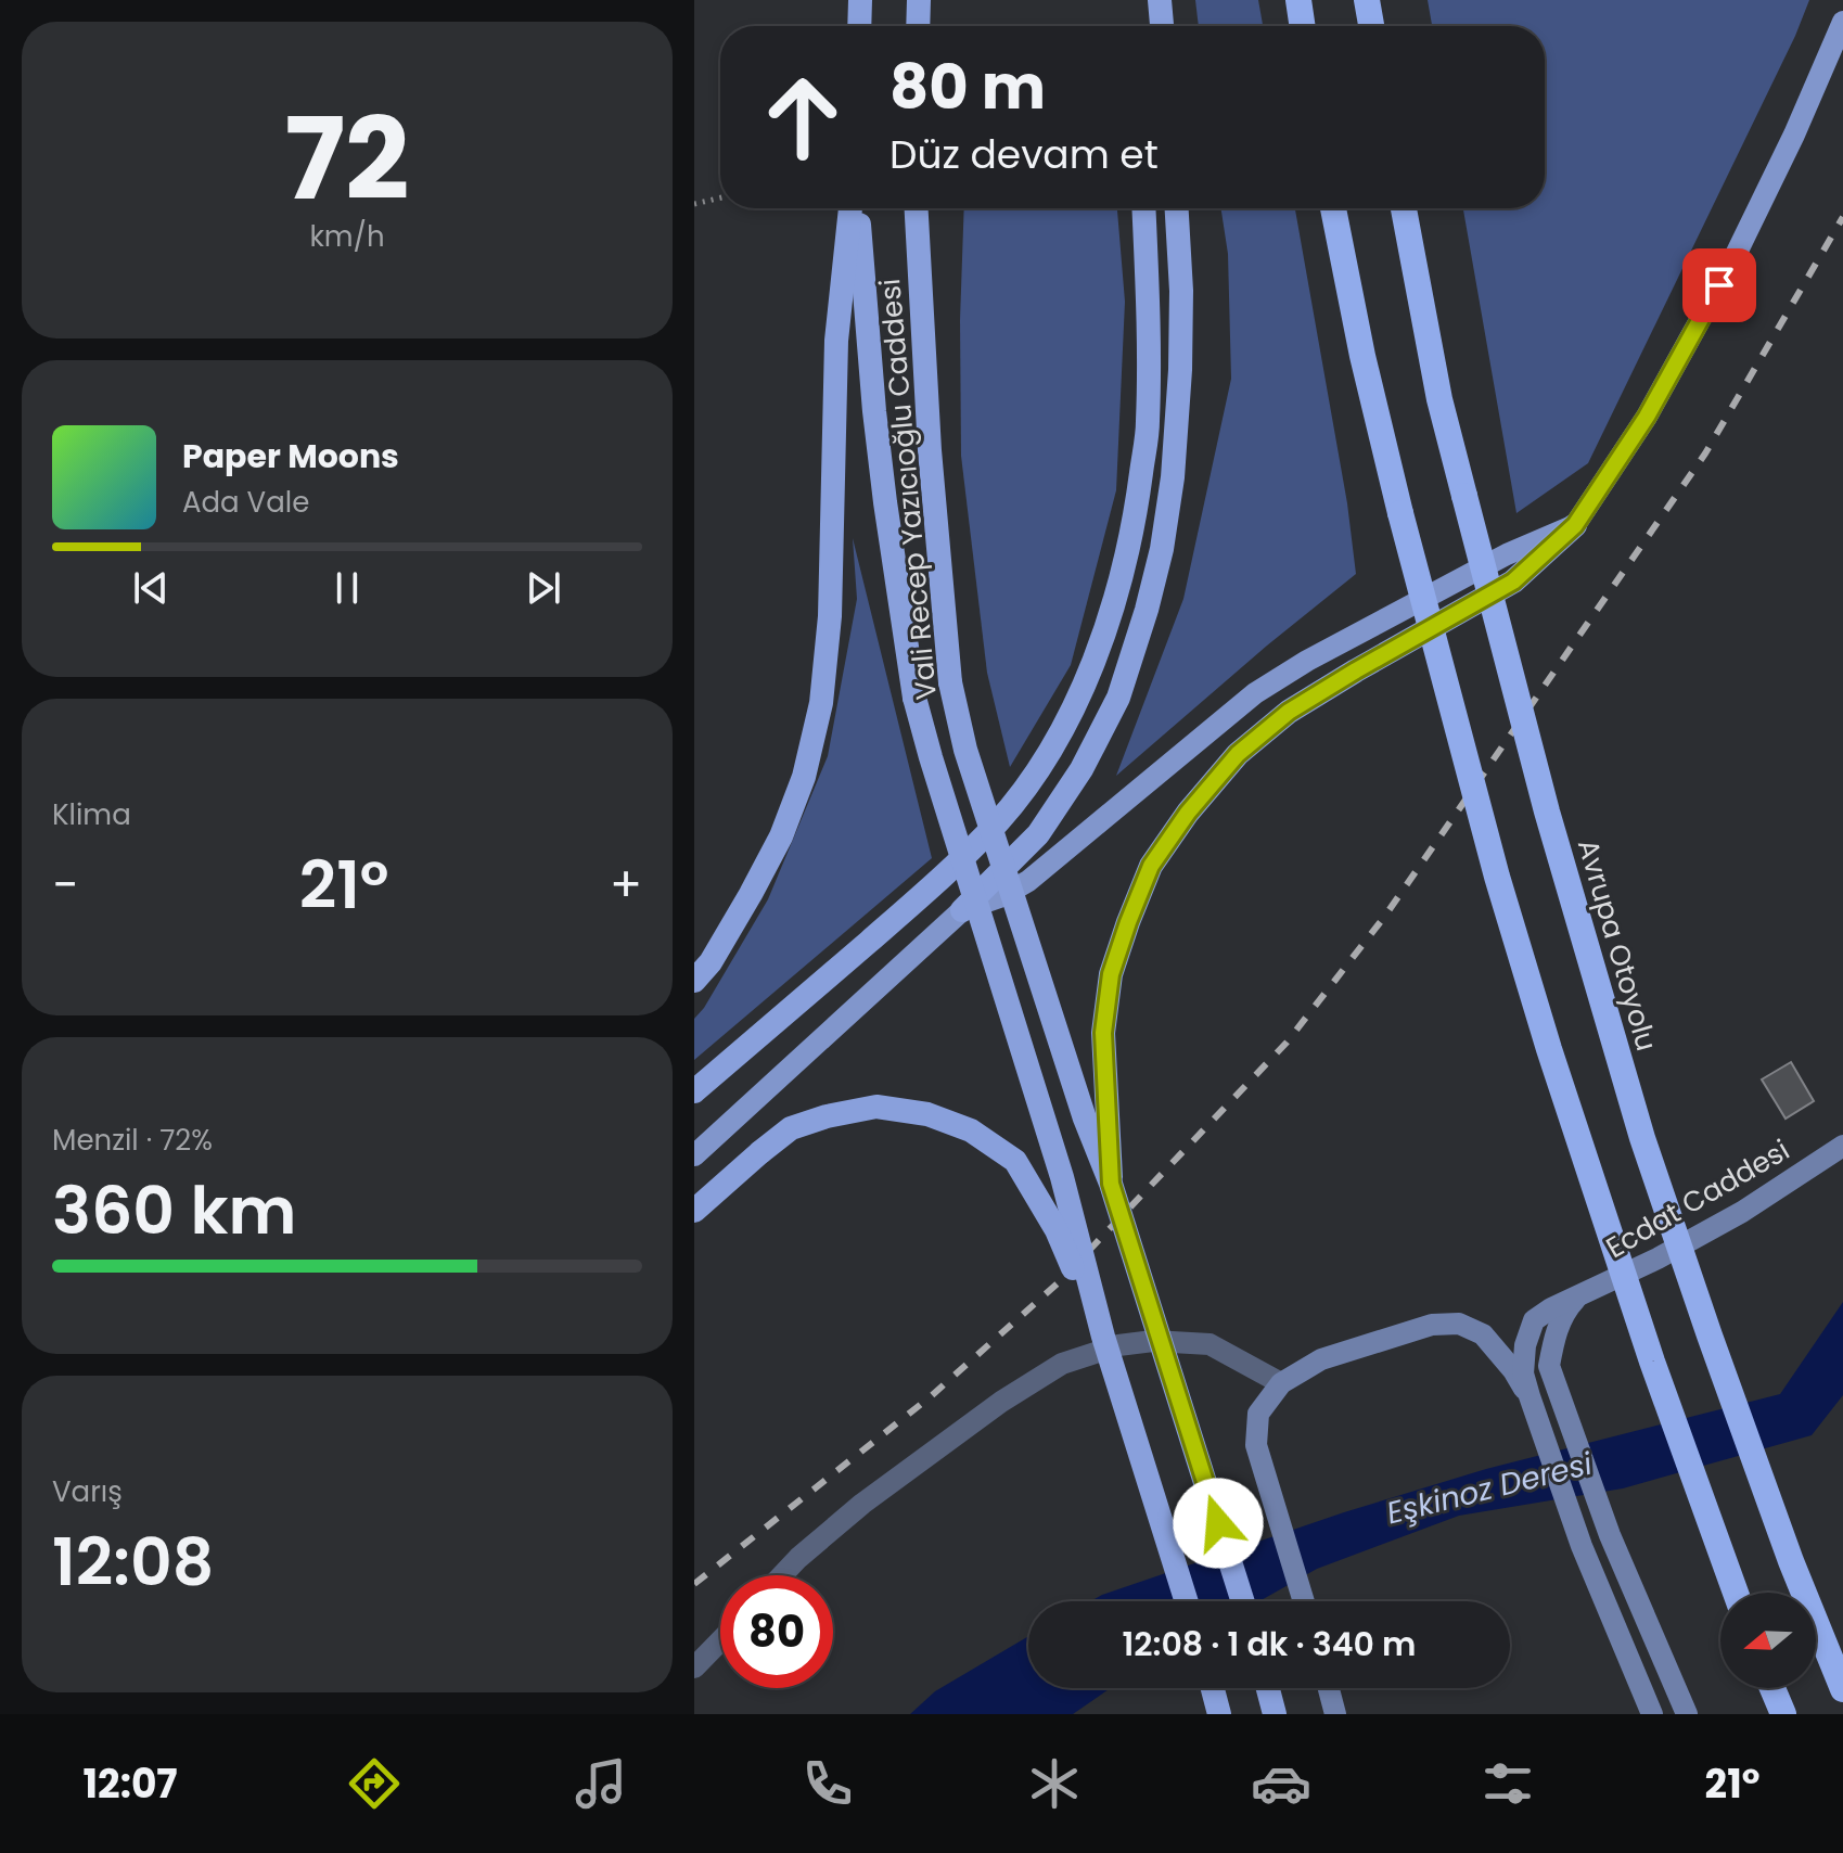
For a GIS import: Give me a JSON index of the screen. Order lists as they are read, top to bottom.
{
  "streets": {
    "highway": ["Vali Recep Yazıcıoğlu Caddesi", "Avrupa Otoyolu"],
    "main road": ["Ecdat Caddesi"]
  },
  "water": ["Eşkinoz Deresi"],
  "north": "left",
  "page": {
    "tile": [
      ["72", "km/h"],
      "Klima",
      ["Menzil · 72%", "360 km"],
      ["Varış", "12:08"]
    ],
    "turn": ["80 m", "Düz devam et"],
    "song": ["Paper Moons", "Ada Vale"],
    "heat": ["−", "21°", "+"],
    "limit": "80",
    "trip": "12:08 · 1 dk · 340 m",
    "tabs": ["12:07", "21°"]
  }
}
